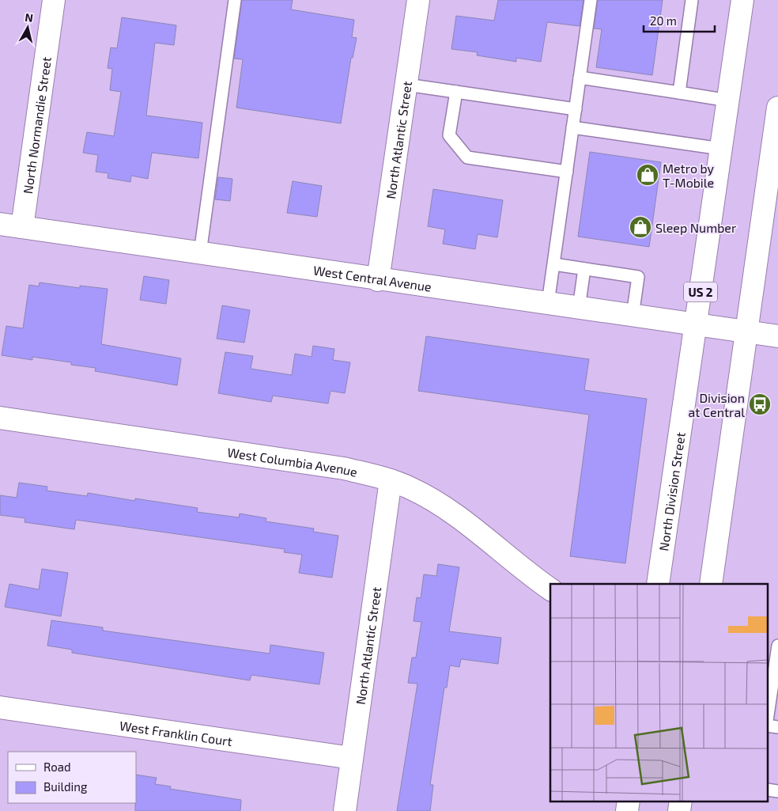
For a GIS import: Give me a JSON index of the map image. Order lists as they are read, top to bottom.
{
  "streets": {
    "street": [
      "North Normandie Street",
      "North Atlantic Street",
      "West Central Avenue",
      "US 2",
      "West Columbia Avenue",
      "North Division Street",
      "West Franklin Court"
    ]
  },
  "crossings": [
    ["North Normandie Street", "West Central Avenue"],
    ["North Atlantic Street", "West Central Avenue"],
    ["North Atlantic Street", "West Columbia Avenue"],
    ["North Atlantic Street", "West Franklin Court"],
    ["West Central Avenue", "North Division Street"]
  ],
  "places": {
    "shop": ["Metro by T-Mobile", "Sleep Number"],
    "bus stop": ["Division at Central"]
  },
  "legend": ["Road", "Building"],
  "scale_bar": "20 m",
  "north": "top"
}
